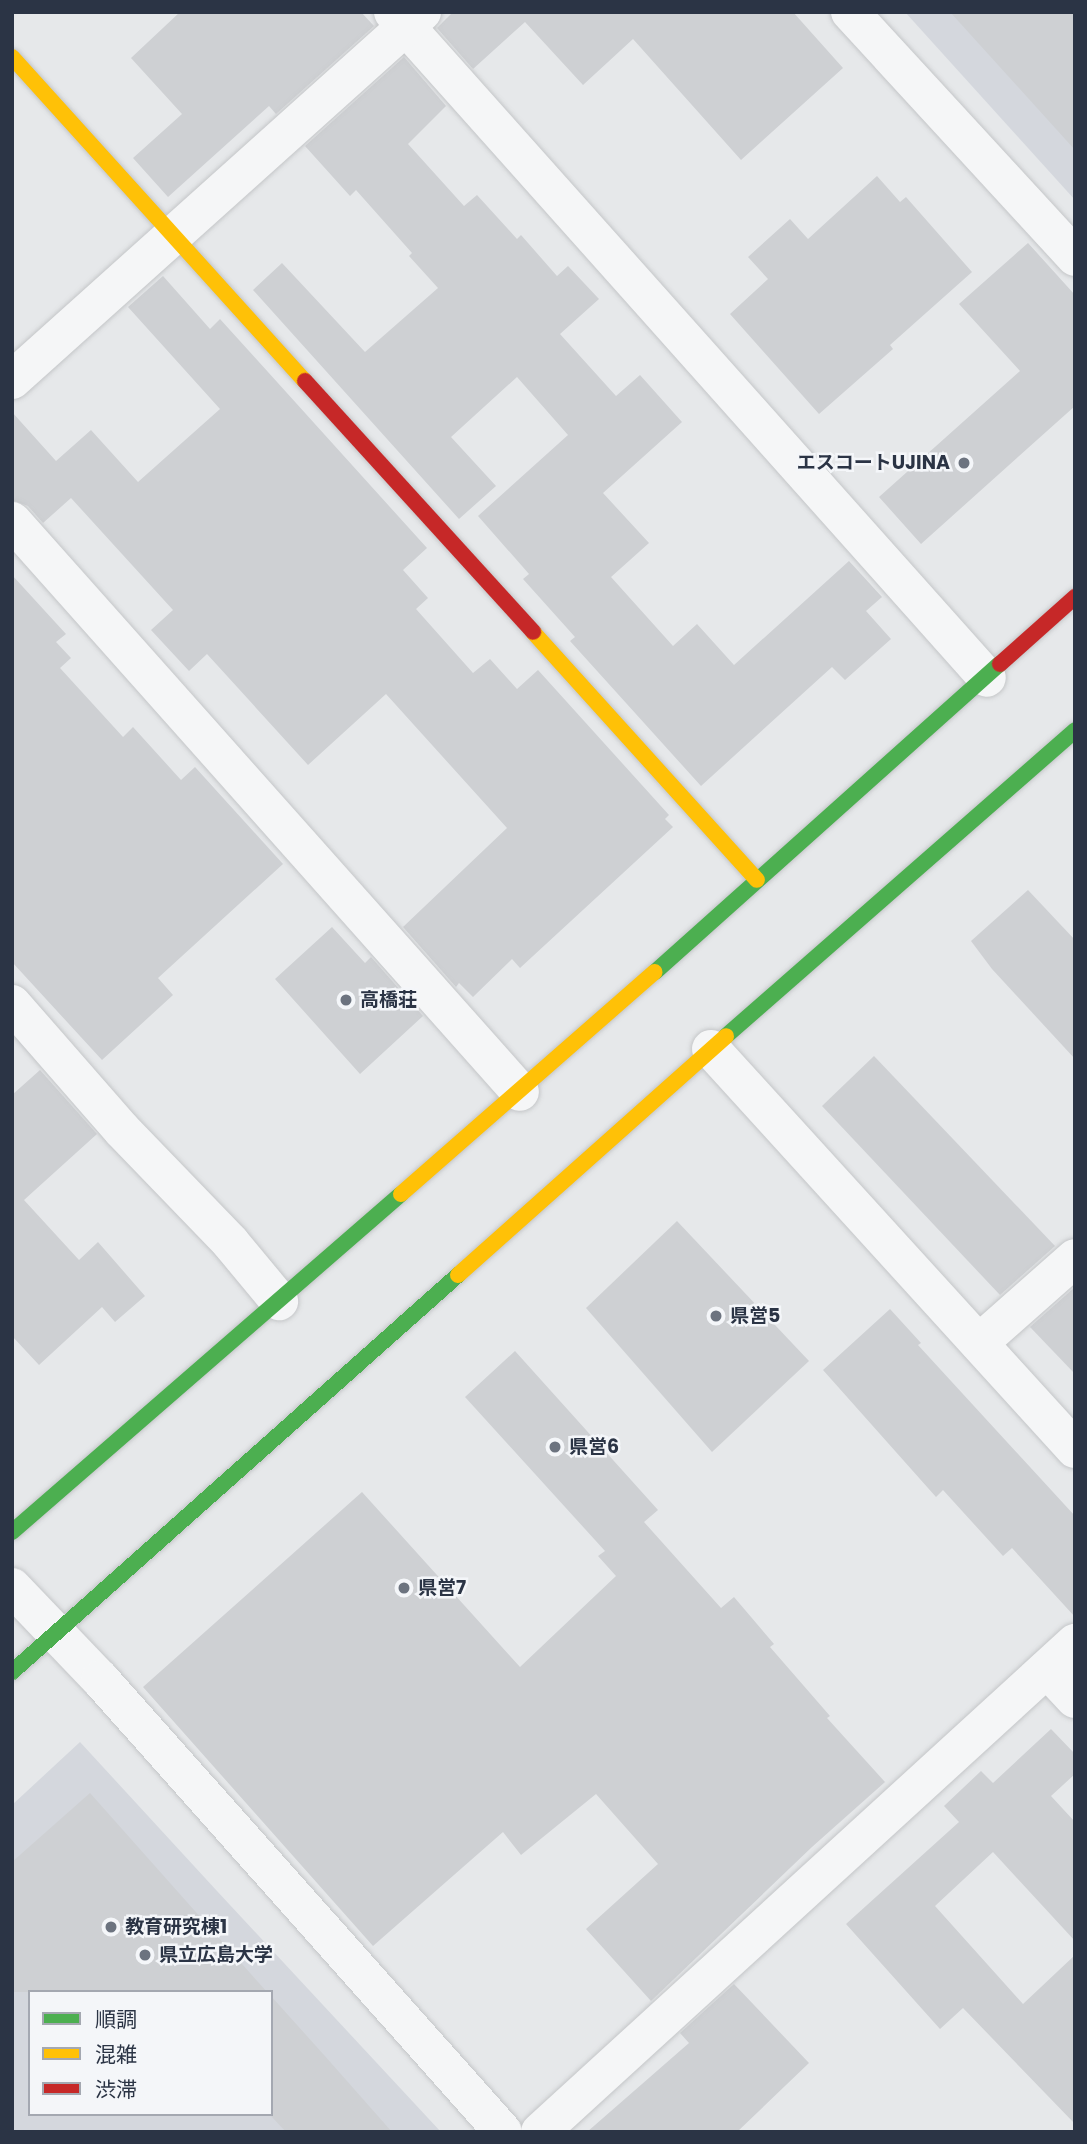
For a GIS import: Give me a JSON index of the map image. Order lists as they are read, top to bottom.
{
  "places": [
    "エスコートUJINA",
    "高橋荘",
    "県営5",
    "県営6",
    "県営7",
    "教育研究棟1",
    "県立広島大学"
  ],
  "legend": ["順調", "混雑", "渋滞"]
}
